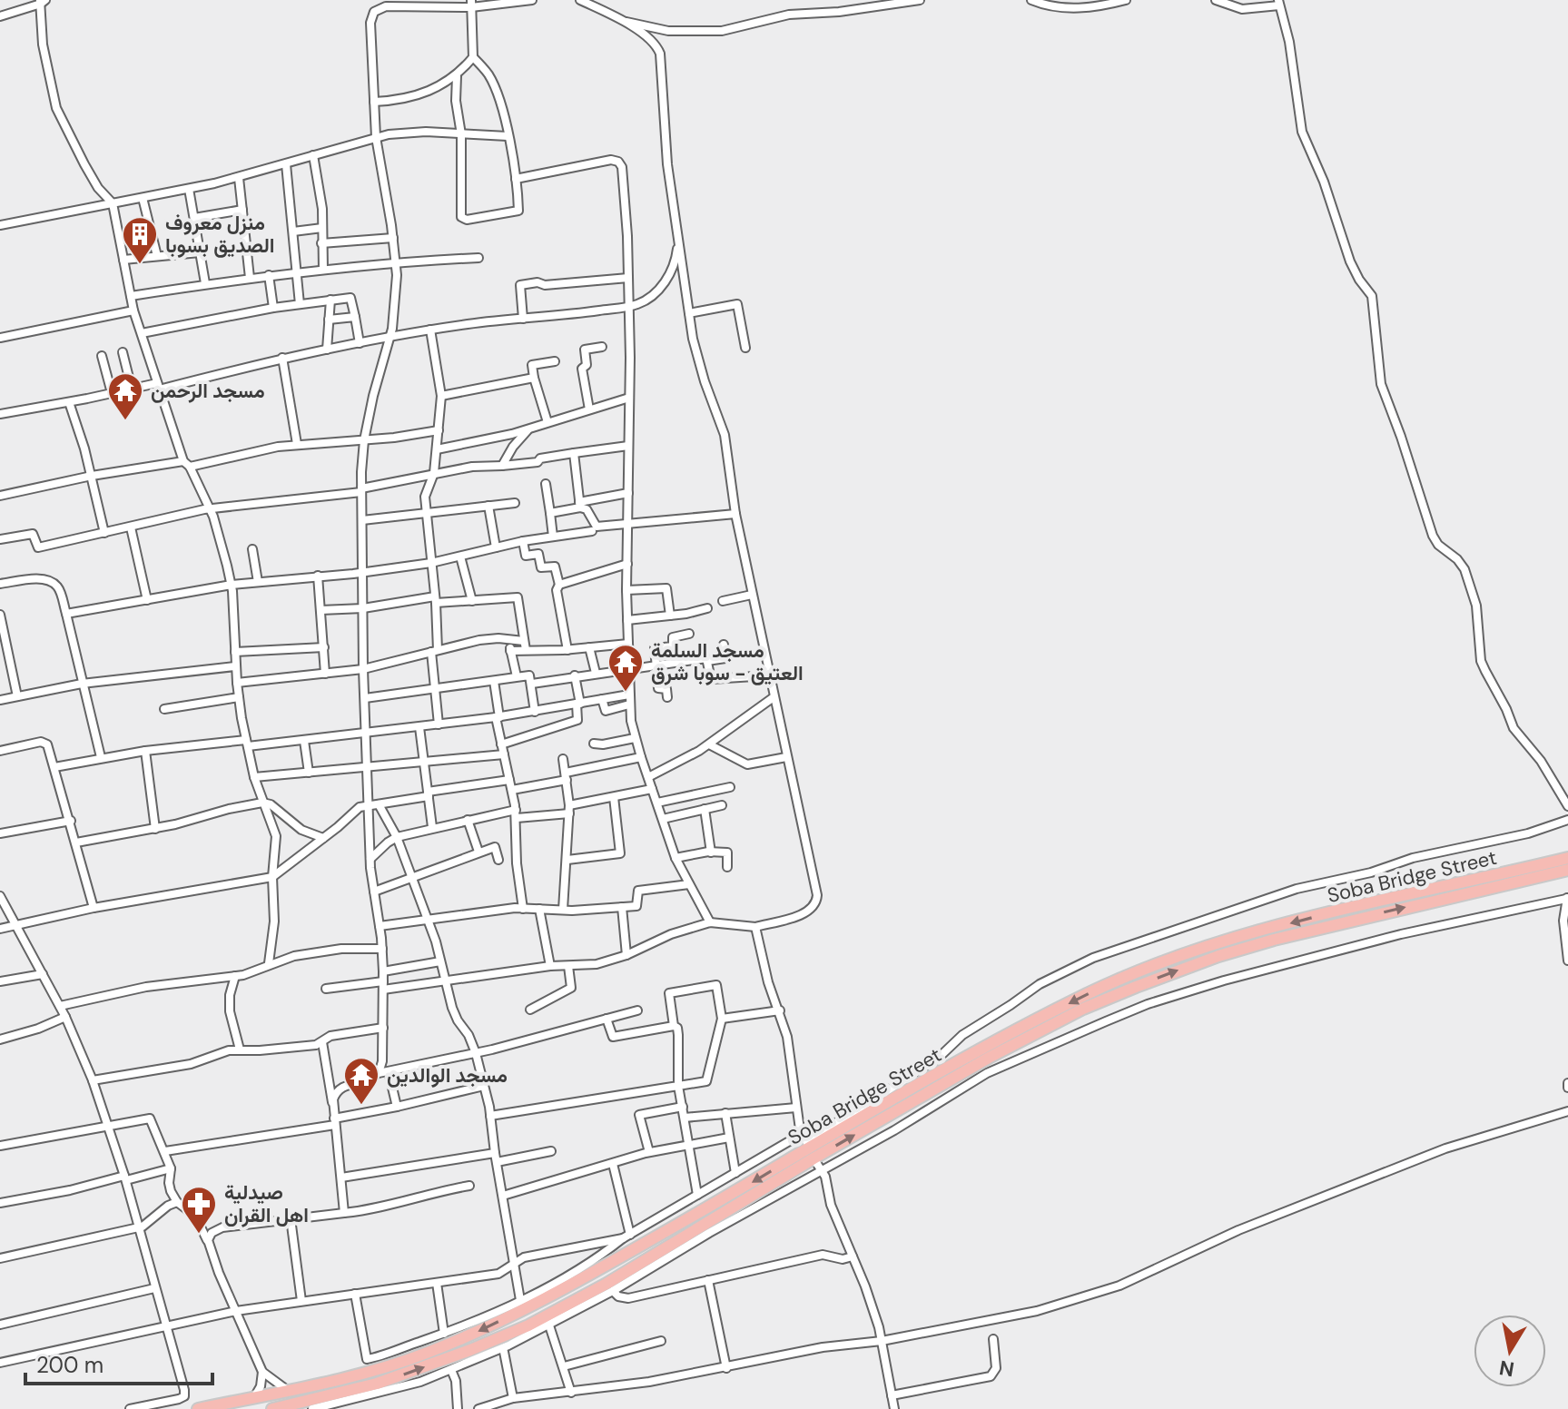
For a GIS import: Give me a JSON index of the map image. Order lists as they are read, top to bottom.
{
  "streets": {
    "highway": ["Soba Bridge Street"]
  },
  "places": {
    "building": ["منزل معروف الصديق بسوبا"],
    "temple": ["مسجد الرحمن", "مسجد السلمة العتيق - سوبا شرق", "مسجد الوالدين"],
    "pharmacy": ["صيدلية اهل القران"]
  },
  "scale_bar": "200 m",
  "north": "bottom"
}
